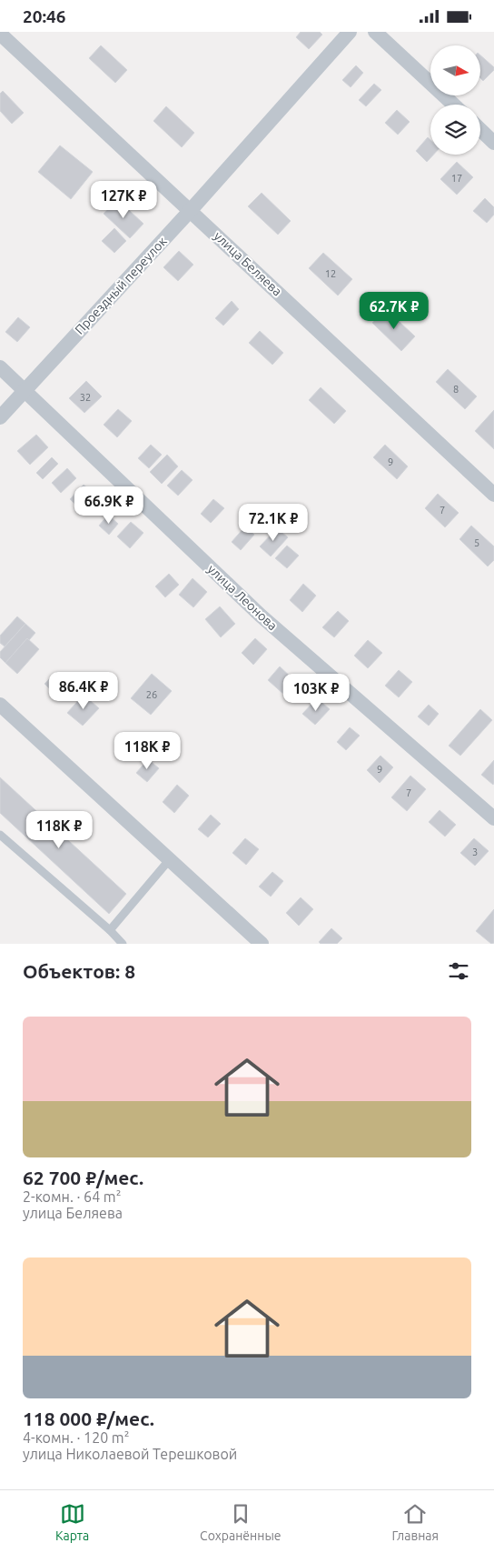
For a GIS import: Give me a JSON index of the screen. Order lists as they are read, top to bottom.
{
  "streets": {
    "street": ["улица Беляева", "Проездный переулок", "улица Леонова"]
  },
  "crossings": [
    ["улица Беляева", "Проездный переулок"],
    ["Проездный переулок", "улица Леонова"]
  ],
  "house_numbers": [
    "17",
    "12",
    "8",
    "32",
    "9",
    "7",
    "5",
    "26",
    "9",
    "7",
    "3"
  ],
  "north": "right",
  "page": {
    "status": "20:46",
    "price": [
      "127K ₽",
      "62.7K ₽",
      "66.9K ₽",
      "72.1K ₽",
      "86.4K ₽",
      "103K ₽",
      "118K ₽",
      "118K ₽"
    ],
    "heading": "Объектов: 8",
    "list": [
      {
        "name": "62 700 ₽/мес.",
        "note": "2-комн. · 64 m² · улица Беляева"
      },
      {
        "name": "118 000 ₽/мес.",
        "note": "4-комн. · 120 m² · улица Николаевой Терешковой"
      }
    ],
    "tabs": ["Карта", "Сохранённые", "Главная"]
  }
}
